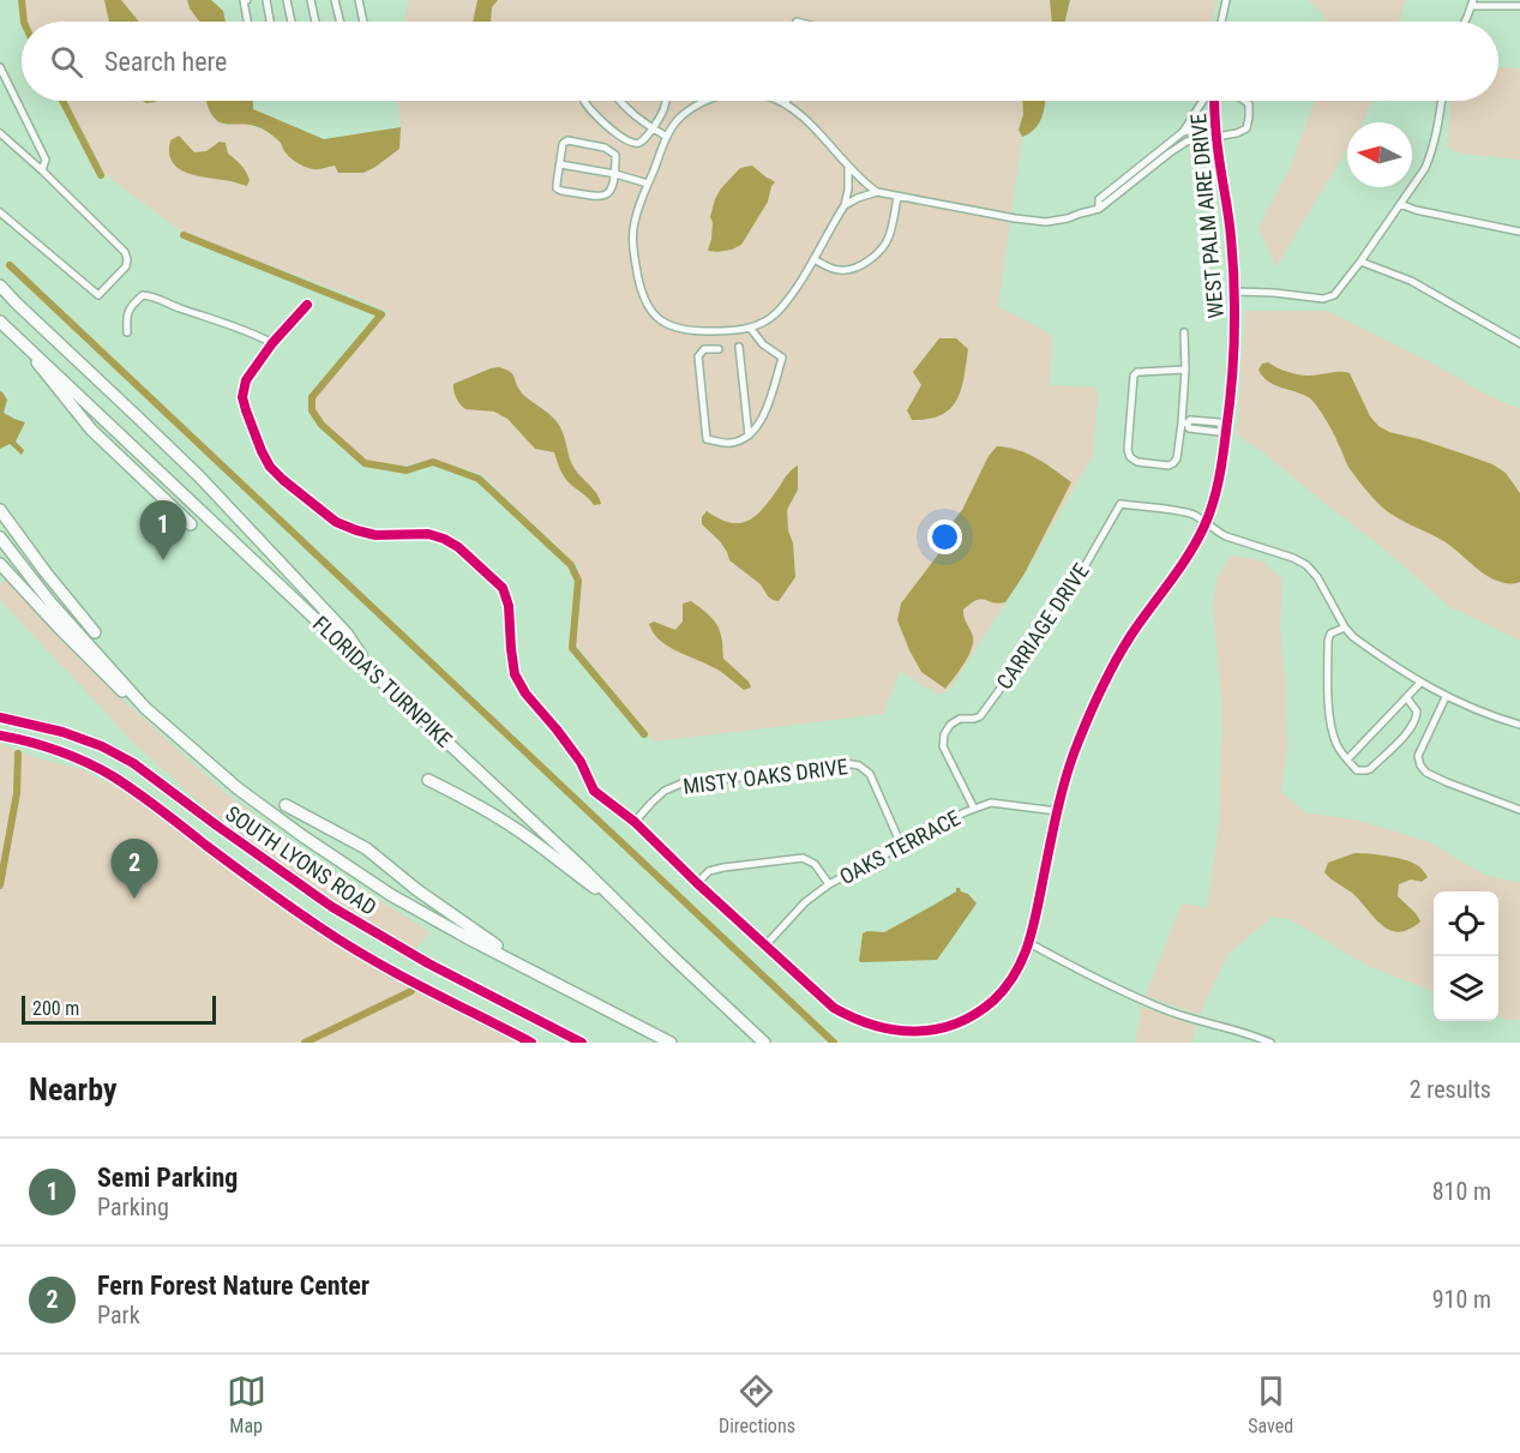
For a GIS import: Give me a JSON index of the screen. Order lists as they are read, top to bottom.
{
  "streets": {
    "highway": ["FLORIDA'S TURNPIKE"],
    "main road": ["SOUTH LYONS ROAD"],
    "street": [
      "WEST PALM AIRE DRIVE",
      "CARRIAGE DRIVE",
      "MISTY OAKS DRIVE",
      "OAKS TERRACE"
    ]
  },
  "crossings": [
    ["WEST PALM AIRE DRIVE", "CARRIAGE DRIVE"],
    ["WEST PALM AIRE DRIVE", "OAKS TERRACE"],
    ["CARRIAGE DRIVE", "OAKS TERRACE"],
    ["MISTY OAKS DRIVE", "OAKS TERRACE"]
  ],
  "scale_bar": "200 m",
  "north": "left",
  "page": {
    "search": "Search here",
    "pins": ["1", "2"],
    "scale": "200 m",
    "heading": ["Nearby", "2 results"],
    "list": [
      {
        "mark": "1",
        "name": "Semi Parking",
        "note": "Parking",
        "value": "810 m"
      },
      {
        "mark": "2",
        "name": "Fern Forest Nature Center",
        "note": "Park",
        "value": "910 m"
      }
    ],
    "nav": ["Map", "Directions", "Saved"]
  }
}
